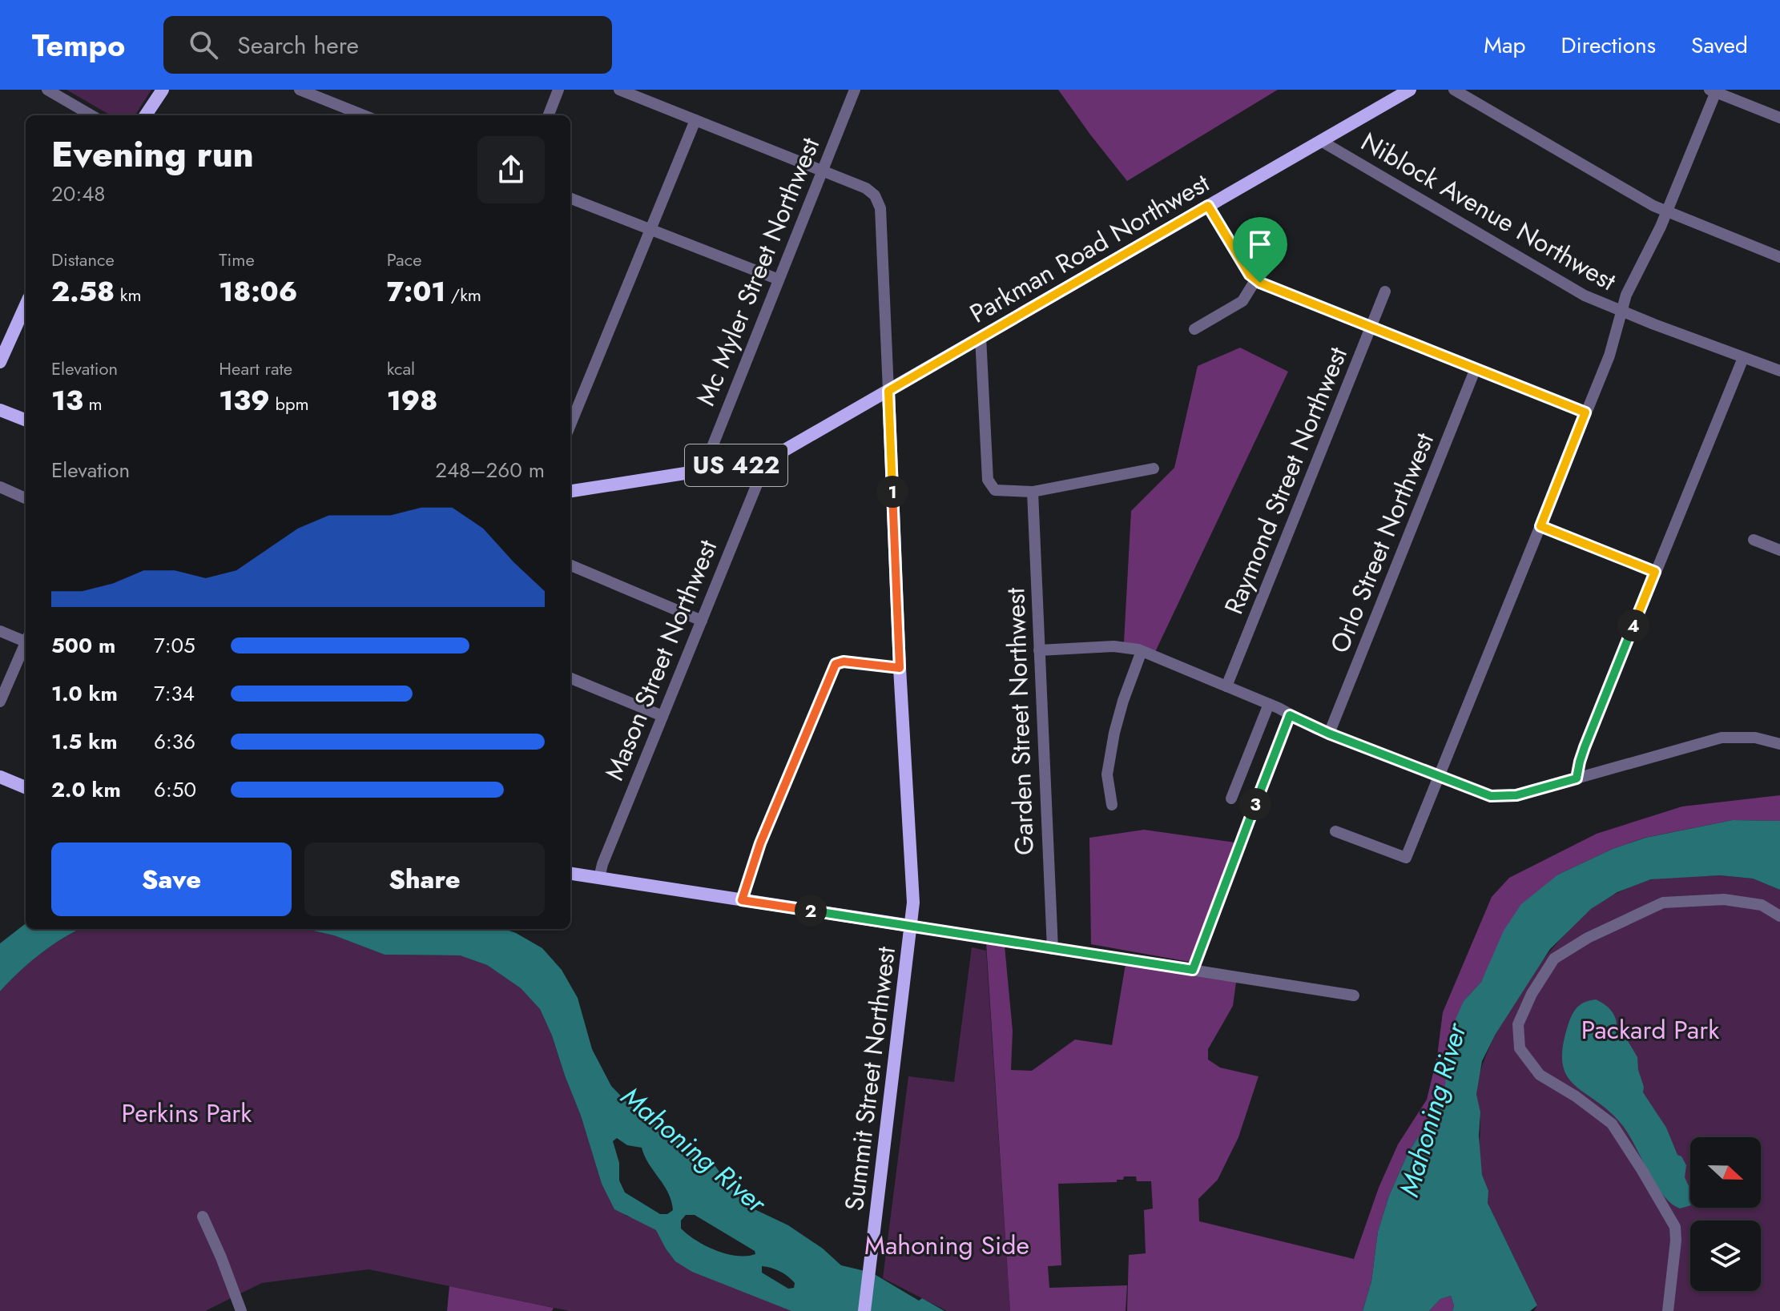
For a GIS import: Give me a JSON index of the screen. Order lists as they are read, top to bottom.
{
  "streets": {
    "main road": ["Parkman Road Northwest", "US 422", "Summit Street Northwest"],
    "street": [
      "Niblock Avenue Northwest",
      "Mc Myler Street Northwest",
      "Raymond Street Northwest",
      "Orlo Street Northwest",
      "Mason Street Northwest",
      "Garden Street Northwest"
    ]
  },
  "crossings": [
    ["Niblock Avenue Northwest", "Parkman Road Northwest"],
    ["Parkman Road Northwest", "Mc Myler Street Northwest"],
    ["Parkman Road Northwest", "Mason Street Northwest"],
    ["Parkman Road Northwest", "Summit Street Northwest"],
    ["Mc Myler Street Northwest", "Summit Street Northwest"]
  ],
  "water": ["Mahoning River"],
  "parks": ["Packard Park", "Perkins Park", "Mahoning Side"],
  "north": "right",
  "page": {
    "header": "Tempo",
    "search": "Search here",
    "nav": ["Map", "Directions", "Saved"],
    "heading": ["Evening run", "20:48"],
    "stats": [
      ["Distance", "2.58 km"],
      ["Time", "18:06"],
      ["Pace", "7:01 /km"],
      ["Elevation", "13 m"],
      ["Heart rate", "139 bpm"],
      ["kcal", "198"]
    ],
    "chart": ["Elevation", "248–260 m"],
    "pins": [
      "1",
      "4",
      "3",
      "2"
    ],
    "list": [
      {
        "name": "500 m",
        "note": "7:05"
      },
      {
        "name": "1.0 km",
        "note": "7:34"
      },
      {
        "name": "1.5 km",
        "note": "6:36"
      },
      {
        "name": "2.0 km",
        "note": "6:50"
      }
    ],
    "buttons": ["Save", "Share"]
  }
}
